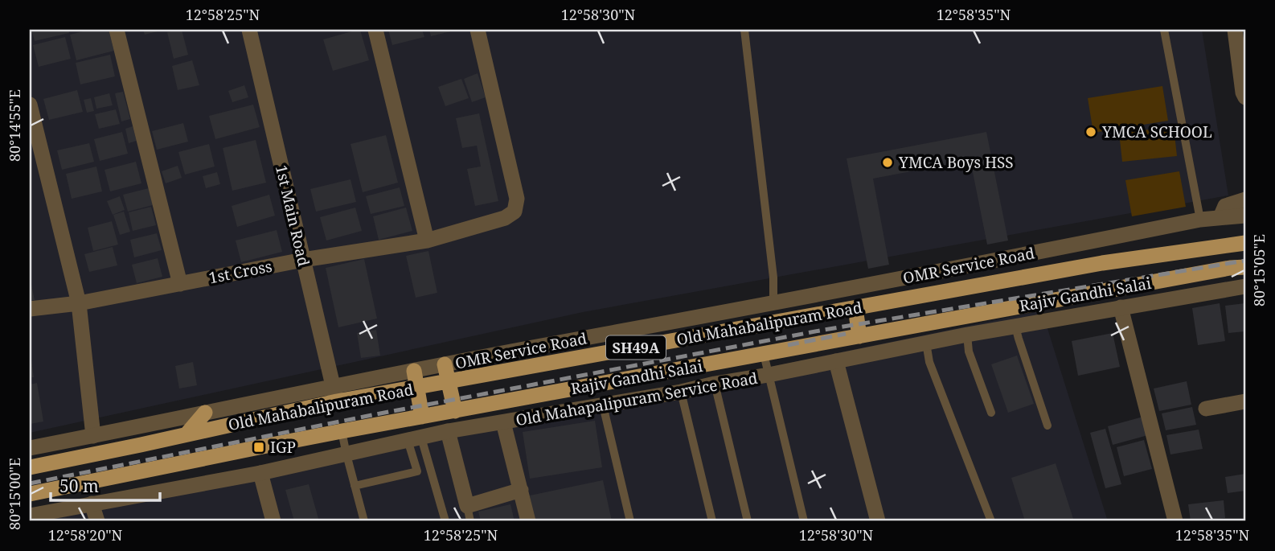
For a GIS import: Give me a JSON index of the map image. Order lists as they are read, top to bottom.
{
  "streets": {
    "main road": ["Rajiv Gandhi Salai", "Old Mahabalipuram Road", "SH49A"],
    "street": [
      "1st Main Road",
      "OMR Service Road",
      "1st Cross",
      "Old Mahapalipuram Service Road"
    ]
  },
  "crossings": [
    ["1st Main Road", "OMR Service Road"],
    ["1st Main Road", "1st Cross"],
    ["1st Main Road", "Old Mahabalipuram Road"],
    ["OMR Service Road", "Old Mahabalipuram Road"]
  ],
  "places": {
    "other": ["YMCA SCHOOL", "YMCA Boys HSS"],
    "transit": ["IGP"]
  },
  "scale_bar": "50 m",
  "coordinates": [
    "12°58'25\"N",
    "12°58'30\"N",
    "12°58'35\"N",
    "80°14'55\"E",
    "80°15'05\"E",
    "80°15'00\"E",
    "12°58'20\"N"
  ]
}
